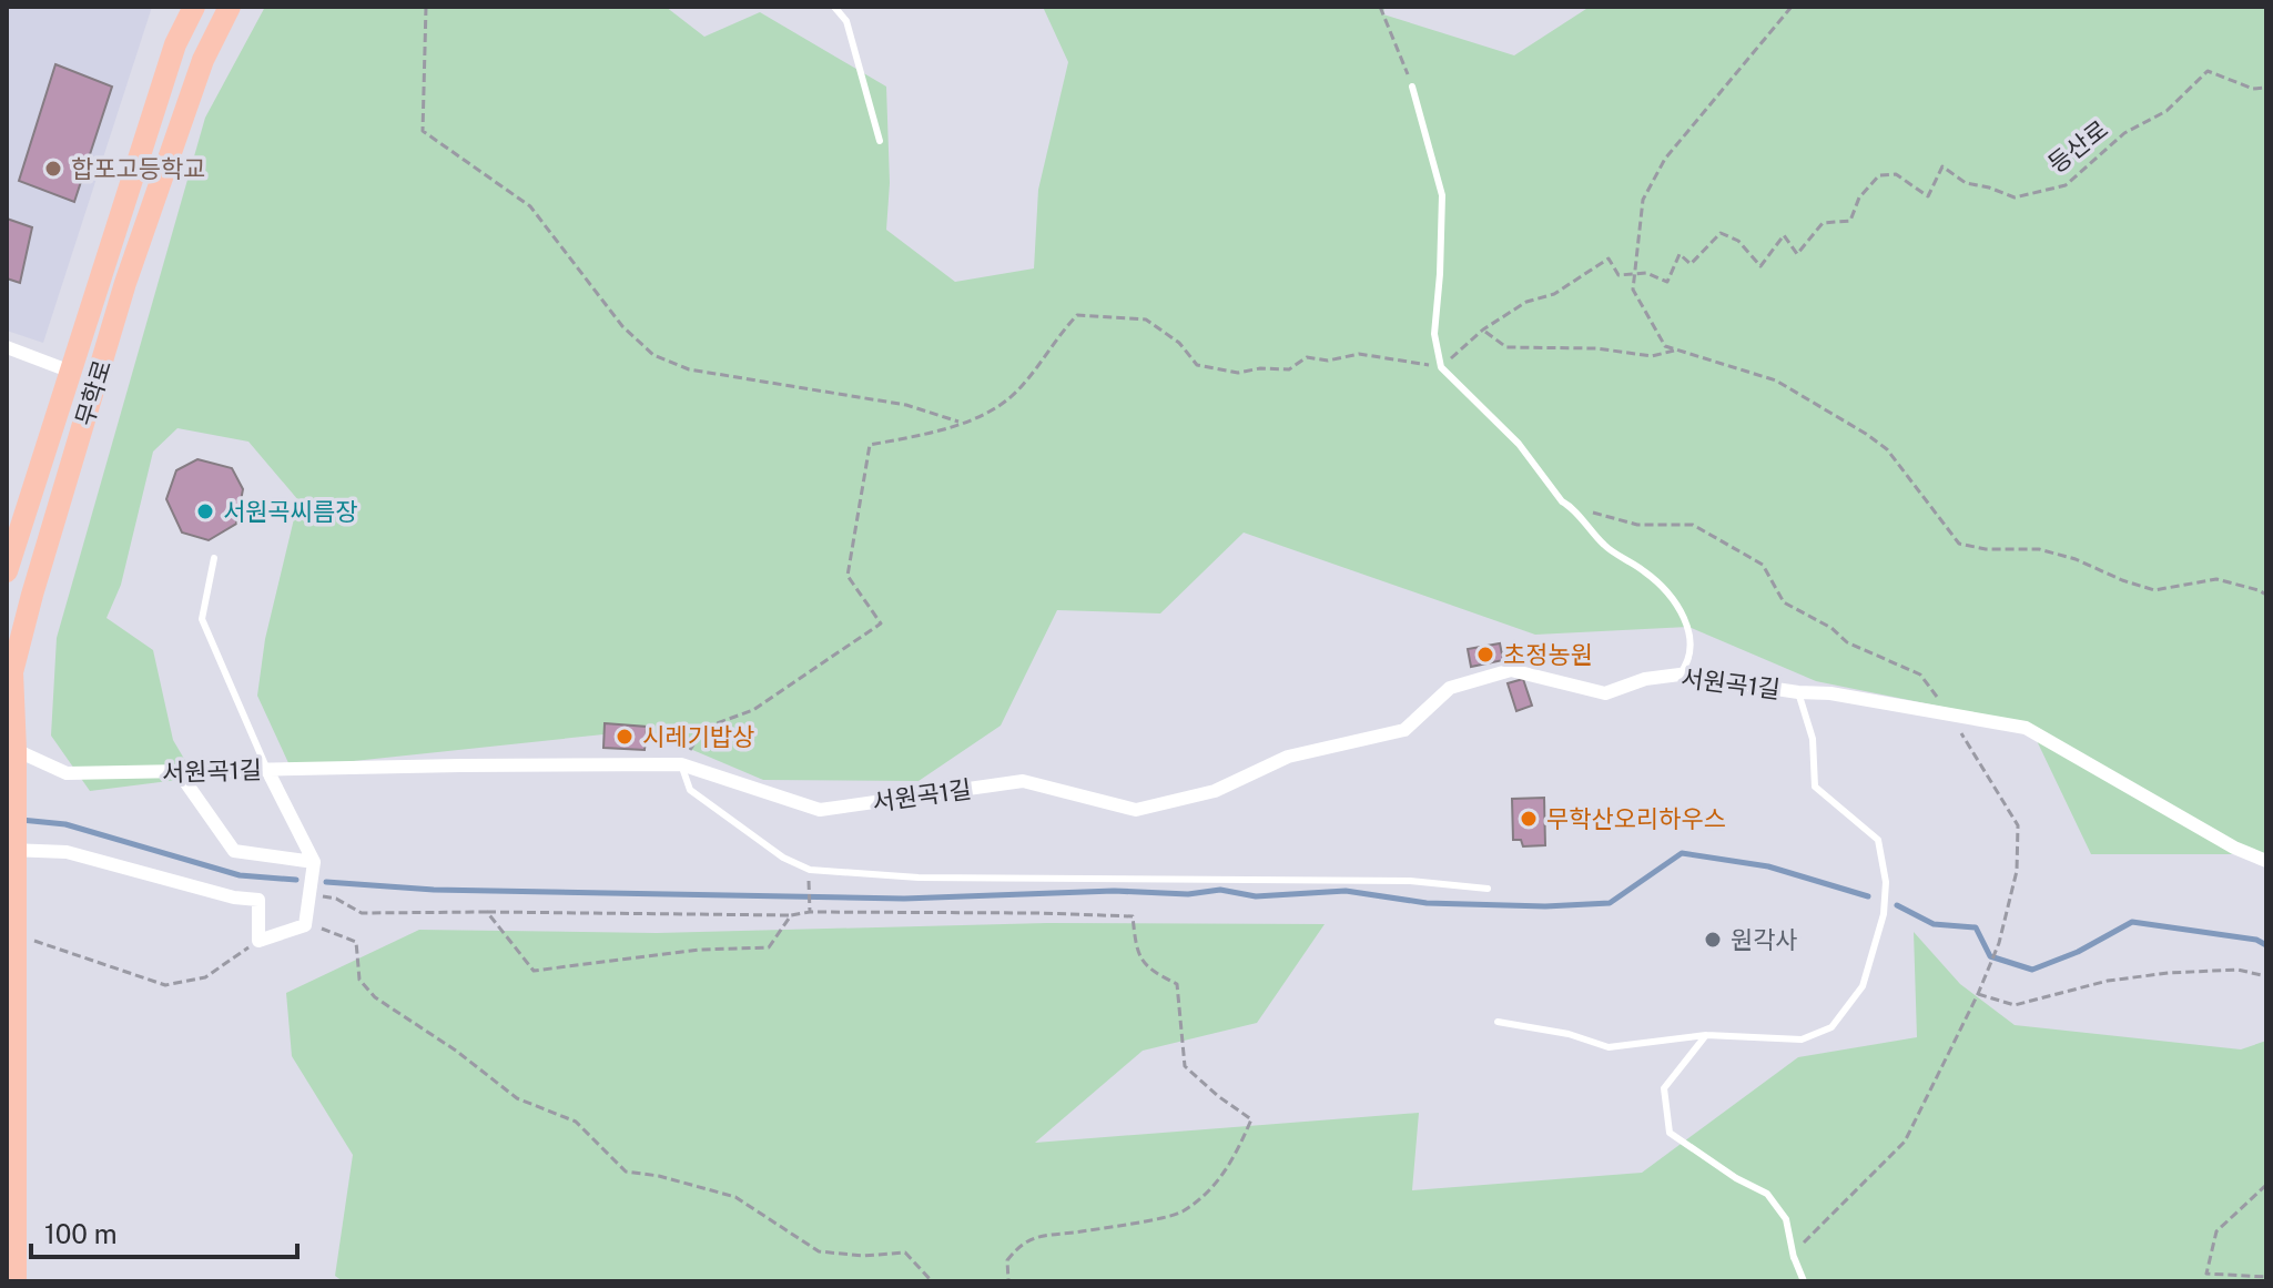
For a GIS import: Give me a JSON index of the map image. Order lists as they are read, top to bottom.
{
  "streets": {
    "main road": ["무학로"],
    "street": ["서원곡1길"],
    "path": ["등산로"]
  },
  "crossings": [
    ["무학로", "서원곡1길"]
  ],
  "places": [
    "합포고등학교",
    "서원곡씨름장",
    "초정농원",
    "시레기밥상",
    "무학산오리하우스",
    "원각사"
  ],
  "scale_bar": "100 m"
}
